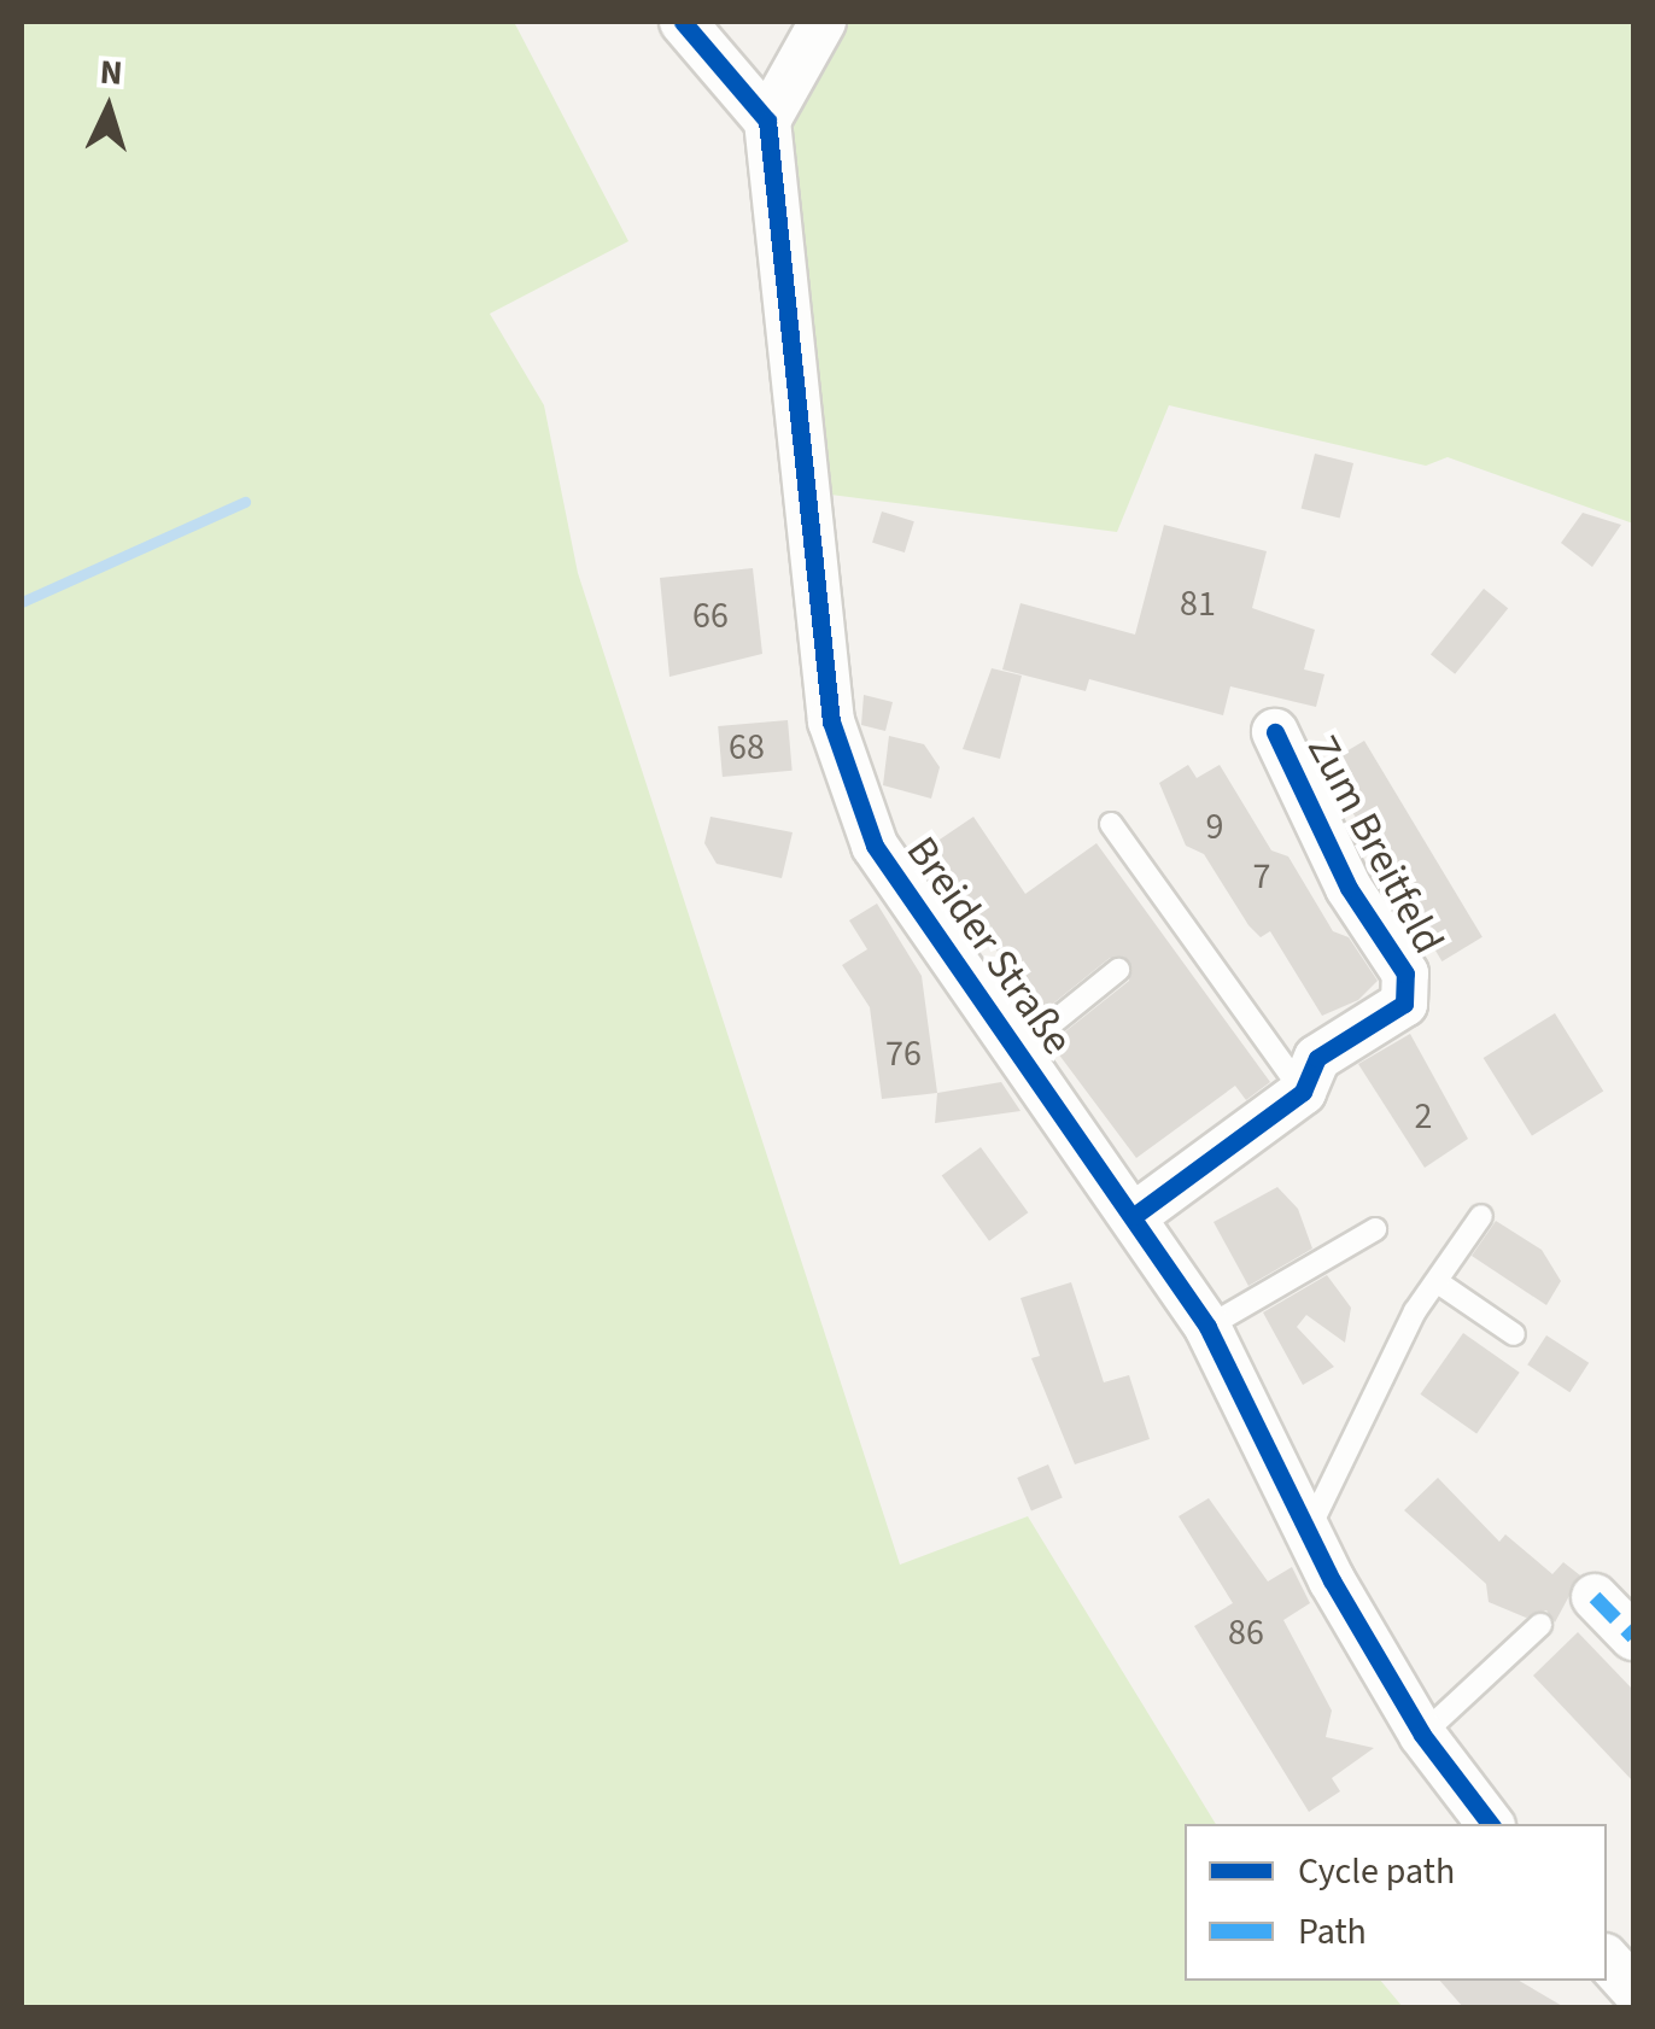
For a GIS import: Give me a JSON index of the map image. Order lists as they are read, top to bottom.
{
  "streets": {
    "street": ["Zum Breitfeld", "Breider Straße"]
  },
  "crossings": [
    ["Zum Breitfeld", "Breider Straße"]
  ],
  "house_numbers": [
    "81",
    "66",
    "68",
    "9",
    "7",
    "76",
    "2",
    "86"
  ],
  "legend": ["Cycle path", "Path"],
  "north": "top"
}
